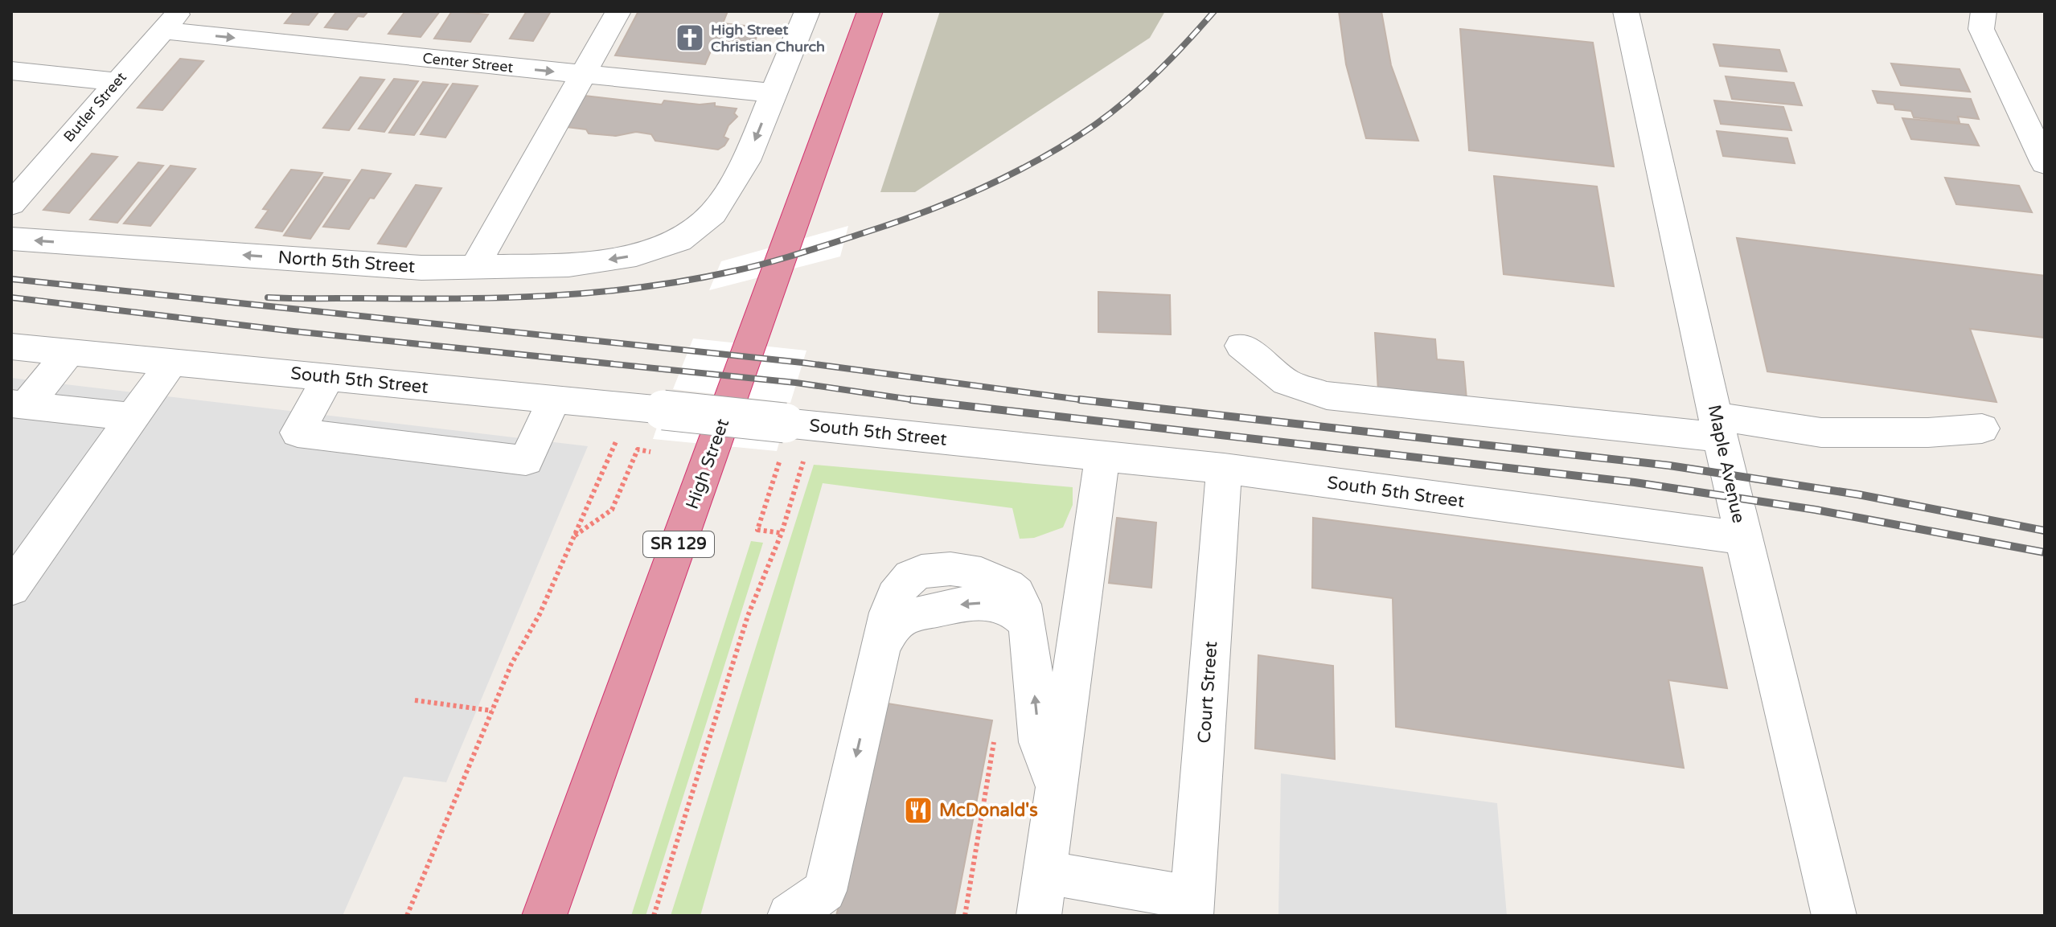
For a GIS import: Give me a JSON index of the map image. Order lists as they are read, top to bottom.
{
  "streets": {
    "highway": ["High Street", "SR 129"],
    "street": [
      "Center Street",
      "Butler Street",
      "North 5th Street",
      "South 5th Street",
      "Maple Avenue",
      "Court Street"
    ]
  },
  "crossings": [
    ["Center Street", "Butler Street"],
    ["Center Street", "North 5th Street"],
    ["South 5th Street", "Maple Avenue"],
    ["South 5th Street", "Court Street"]
  ],
  "one_way": ["Center Street", "North 5th Street"],
  "places": {
    "church": ["High Street Christian Church"],
    "restaurant": ["McDonald's"]
  }
}
